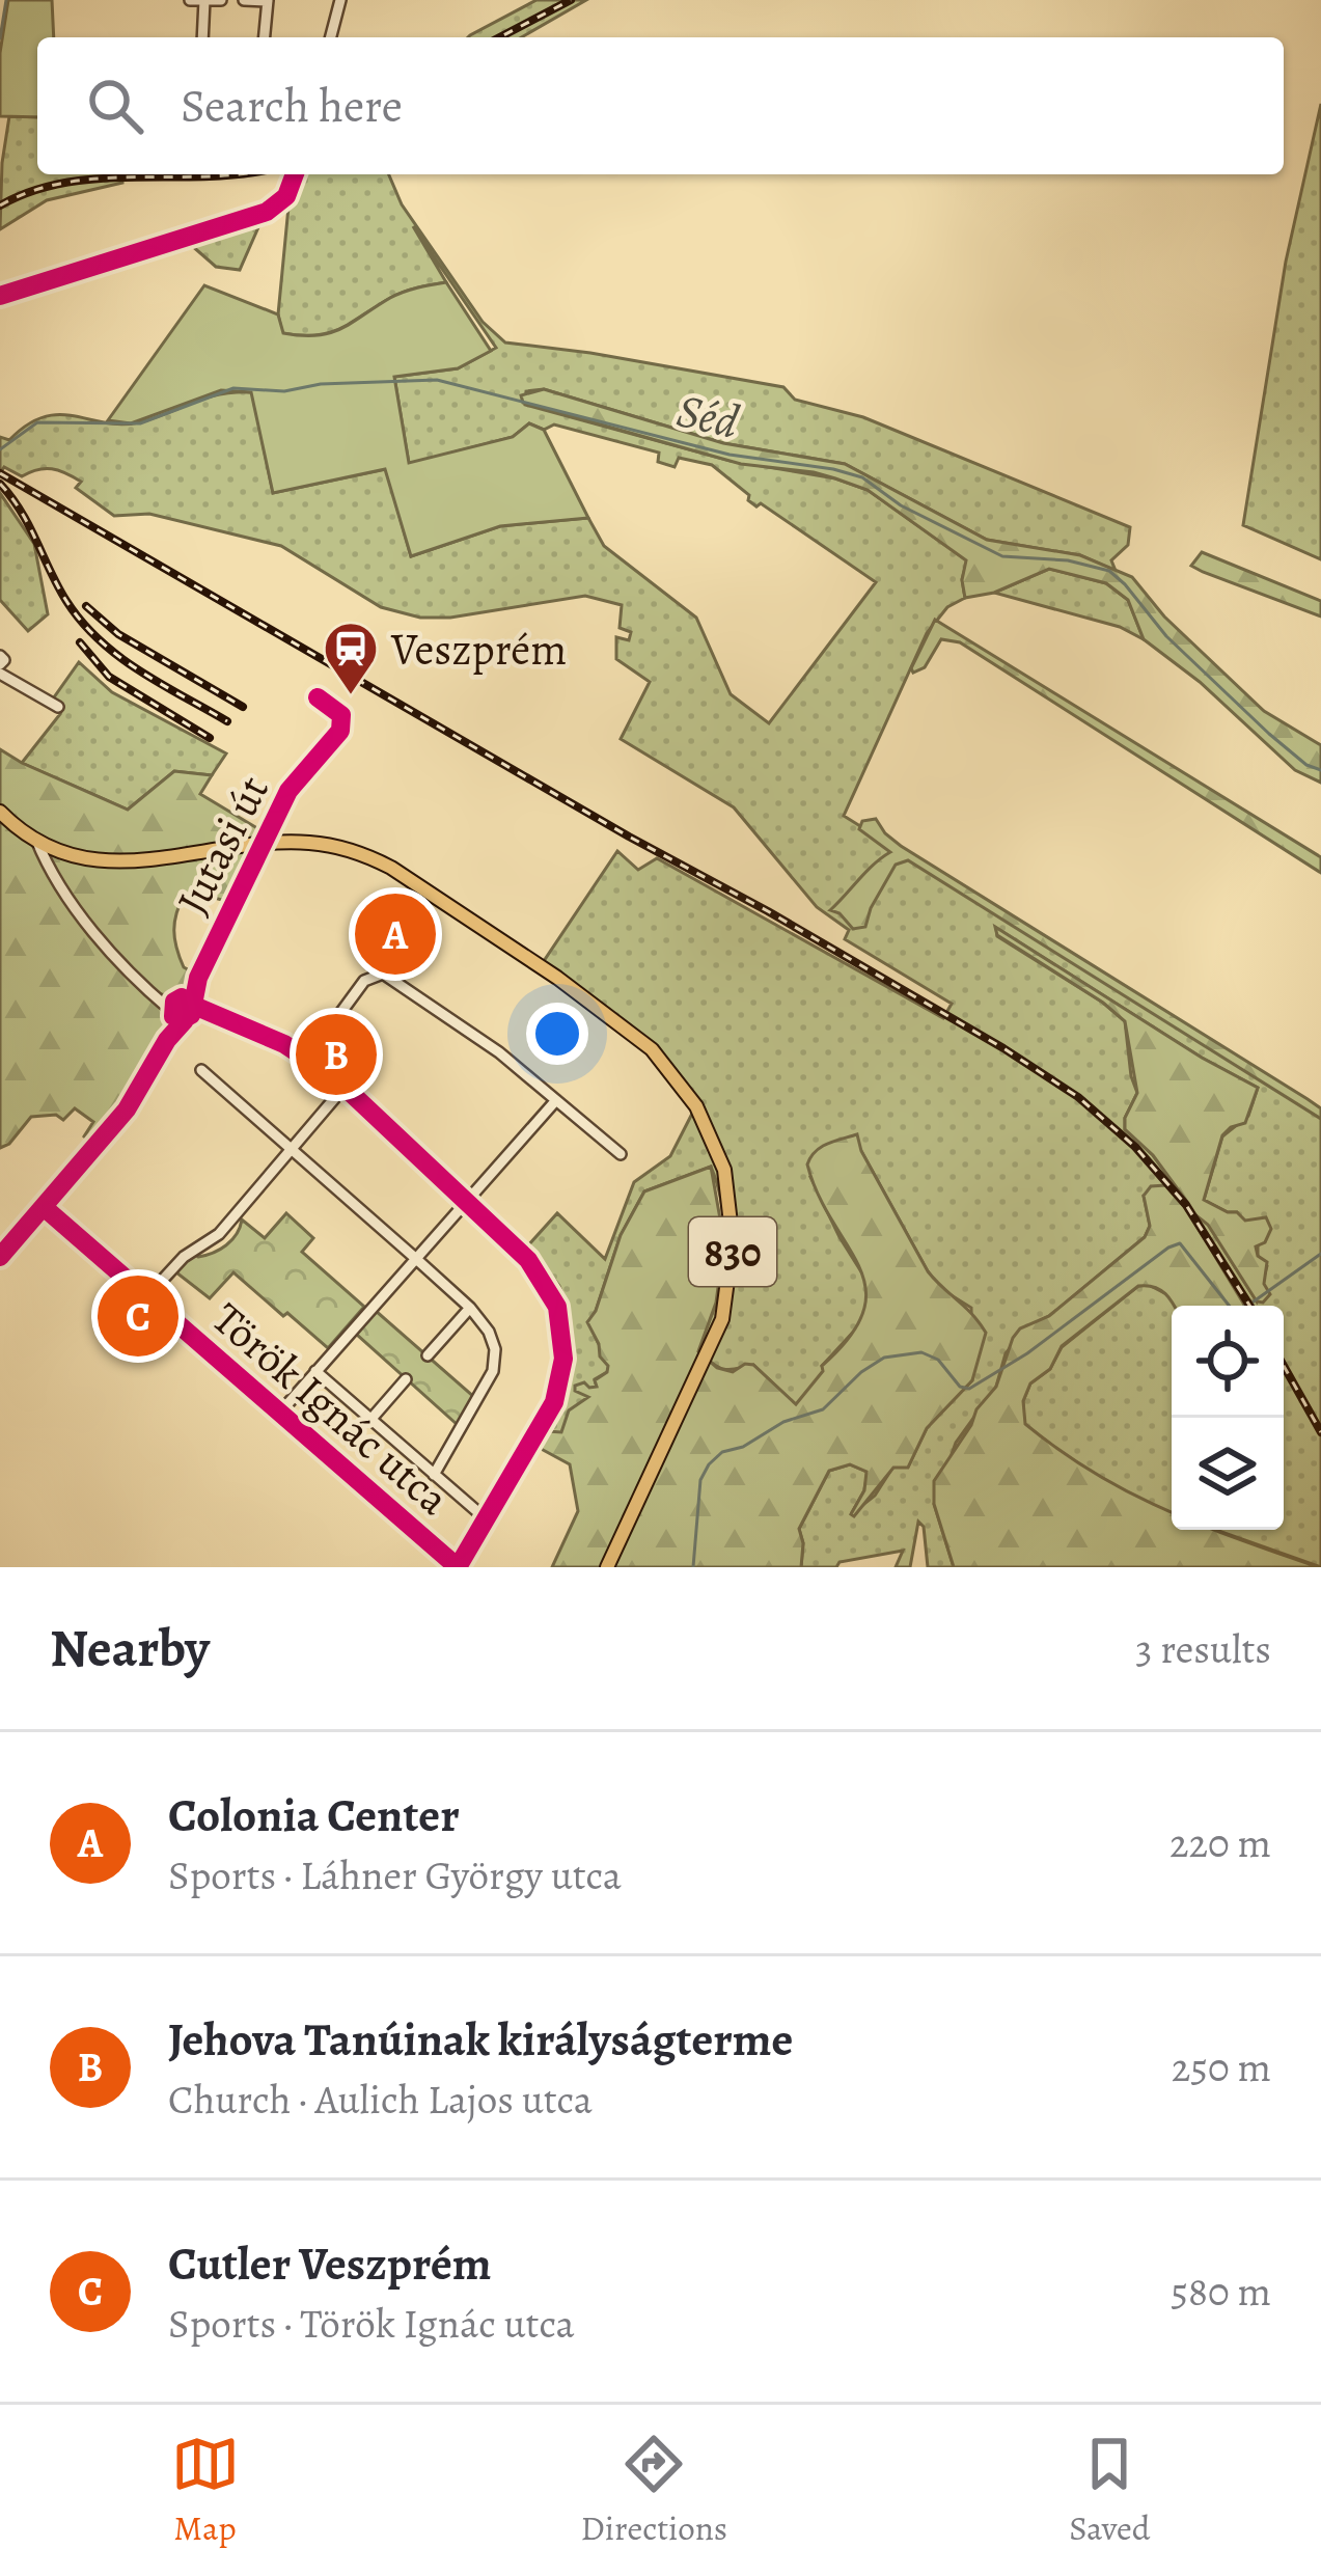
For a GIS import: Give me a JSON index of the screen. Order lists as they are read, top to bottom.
{
  "streets": {
    "main road": ["830"],
    "street": ["Jutasi út", "Török Ignác utca"]
  },
  "crossings": [
    ["Jutasi út", "830"],
    ["Jutasi út", "Török Ignác utca"]
  ],
  "water": ["Séd"],
  "places": {
    "station": ["Veszprém"]
  },
  "page": {
    "search": "Search here",
    "pins": ["A", "B", "C"],
    "heading": ["Nearby", "3 results"],
    "list": [
      {
        "mark": "A",
        "name": "Colonia Center",
        "note": "Sports · Láhner György utca",
        "value": "220 m"
      },
      {
        "mark": "B",
        "name": "Jehova Tanúinak királyságterme",
        "note": "Church · Aulich Lajos utca",
        "value": "250 m"
      },
      {
        "mark": "C",
        "name": "Cutler Veszprém",
        "note": "Sports · Török Ignác utca",
        "value": "580 m"
      }
    ],
    "nav": ["Map", "Directions", "Saved"]
  }
}
